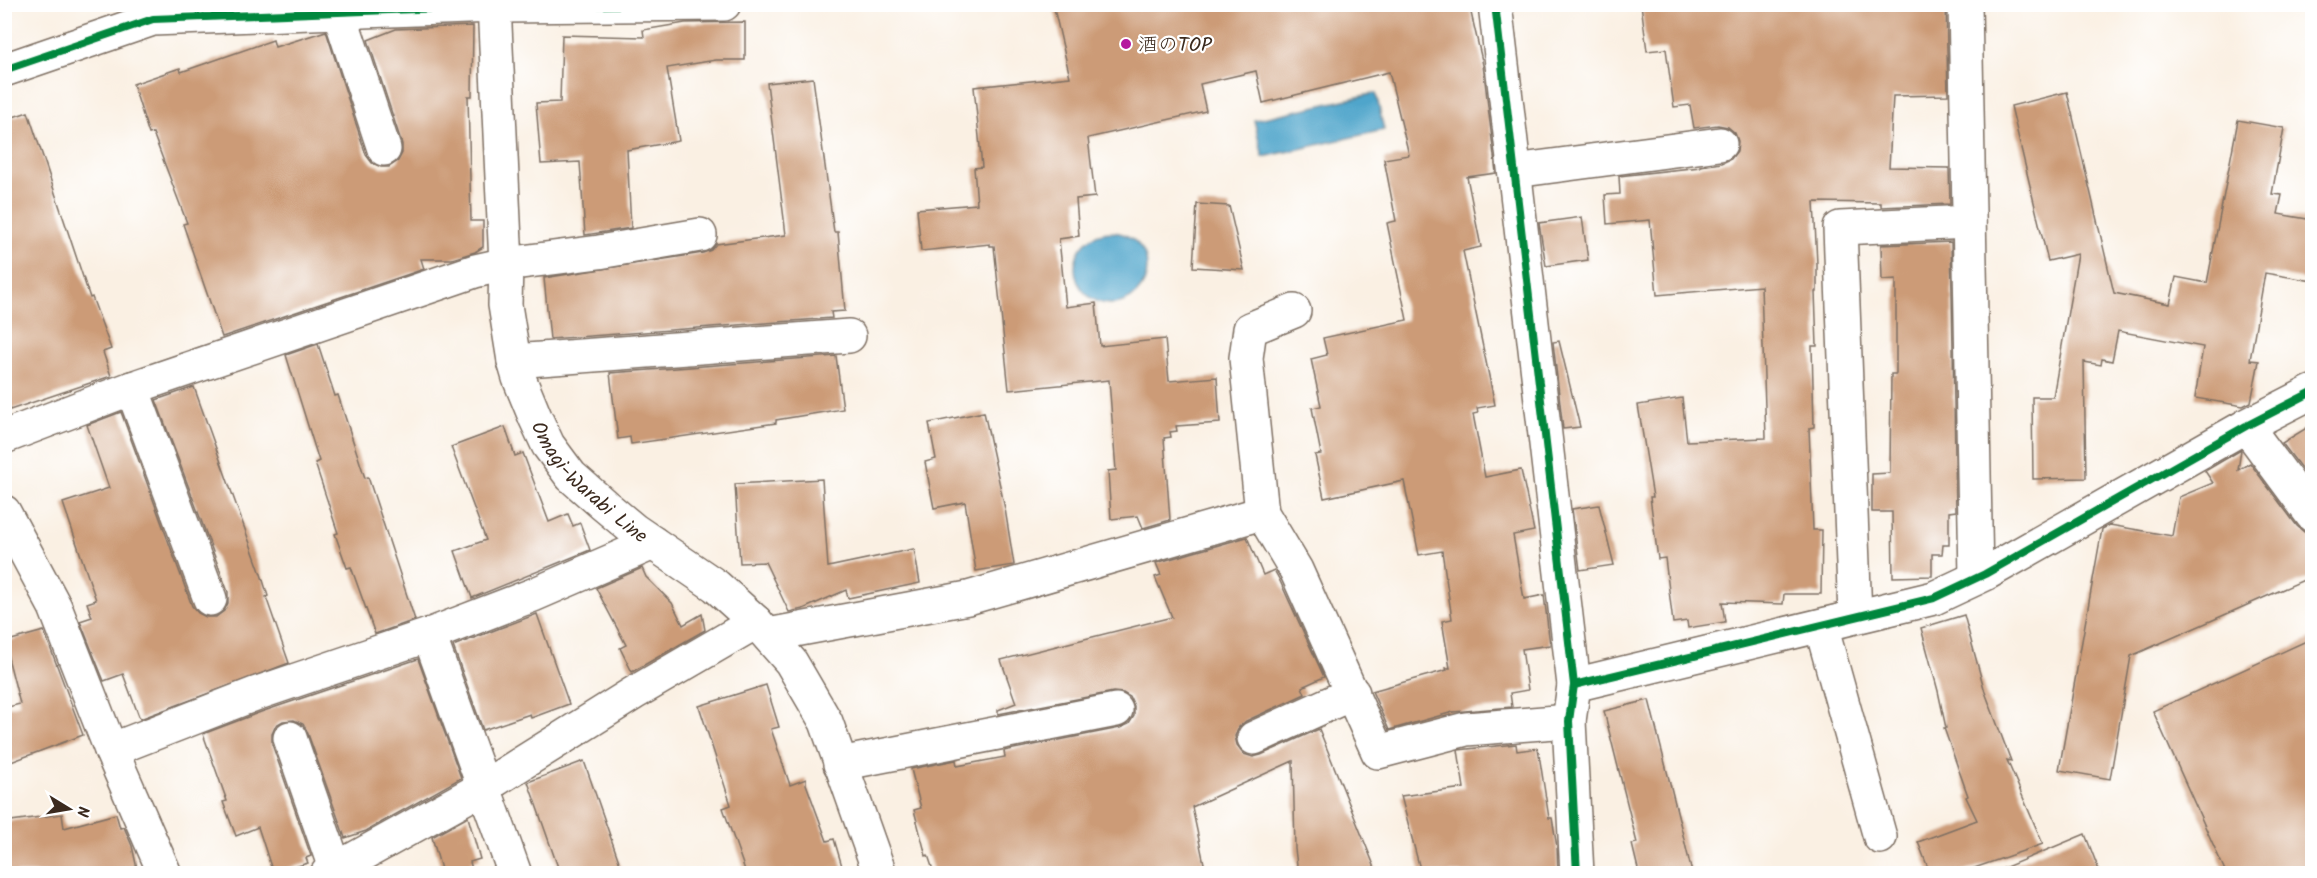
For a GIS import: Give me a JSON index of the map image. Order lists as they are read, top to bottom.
{
  "streets": {
    "street": ["Omagi-Warabi Line"]
  },
  "places": ["酒のTOP"],
  "north": "right"
}
